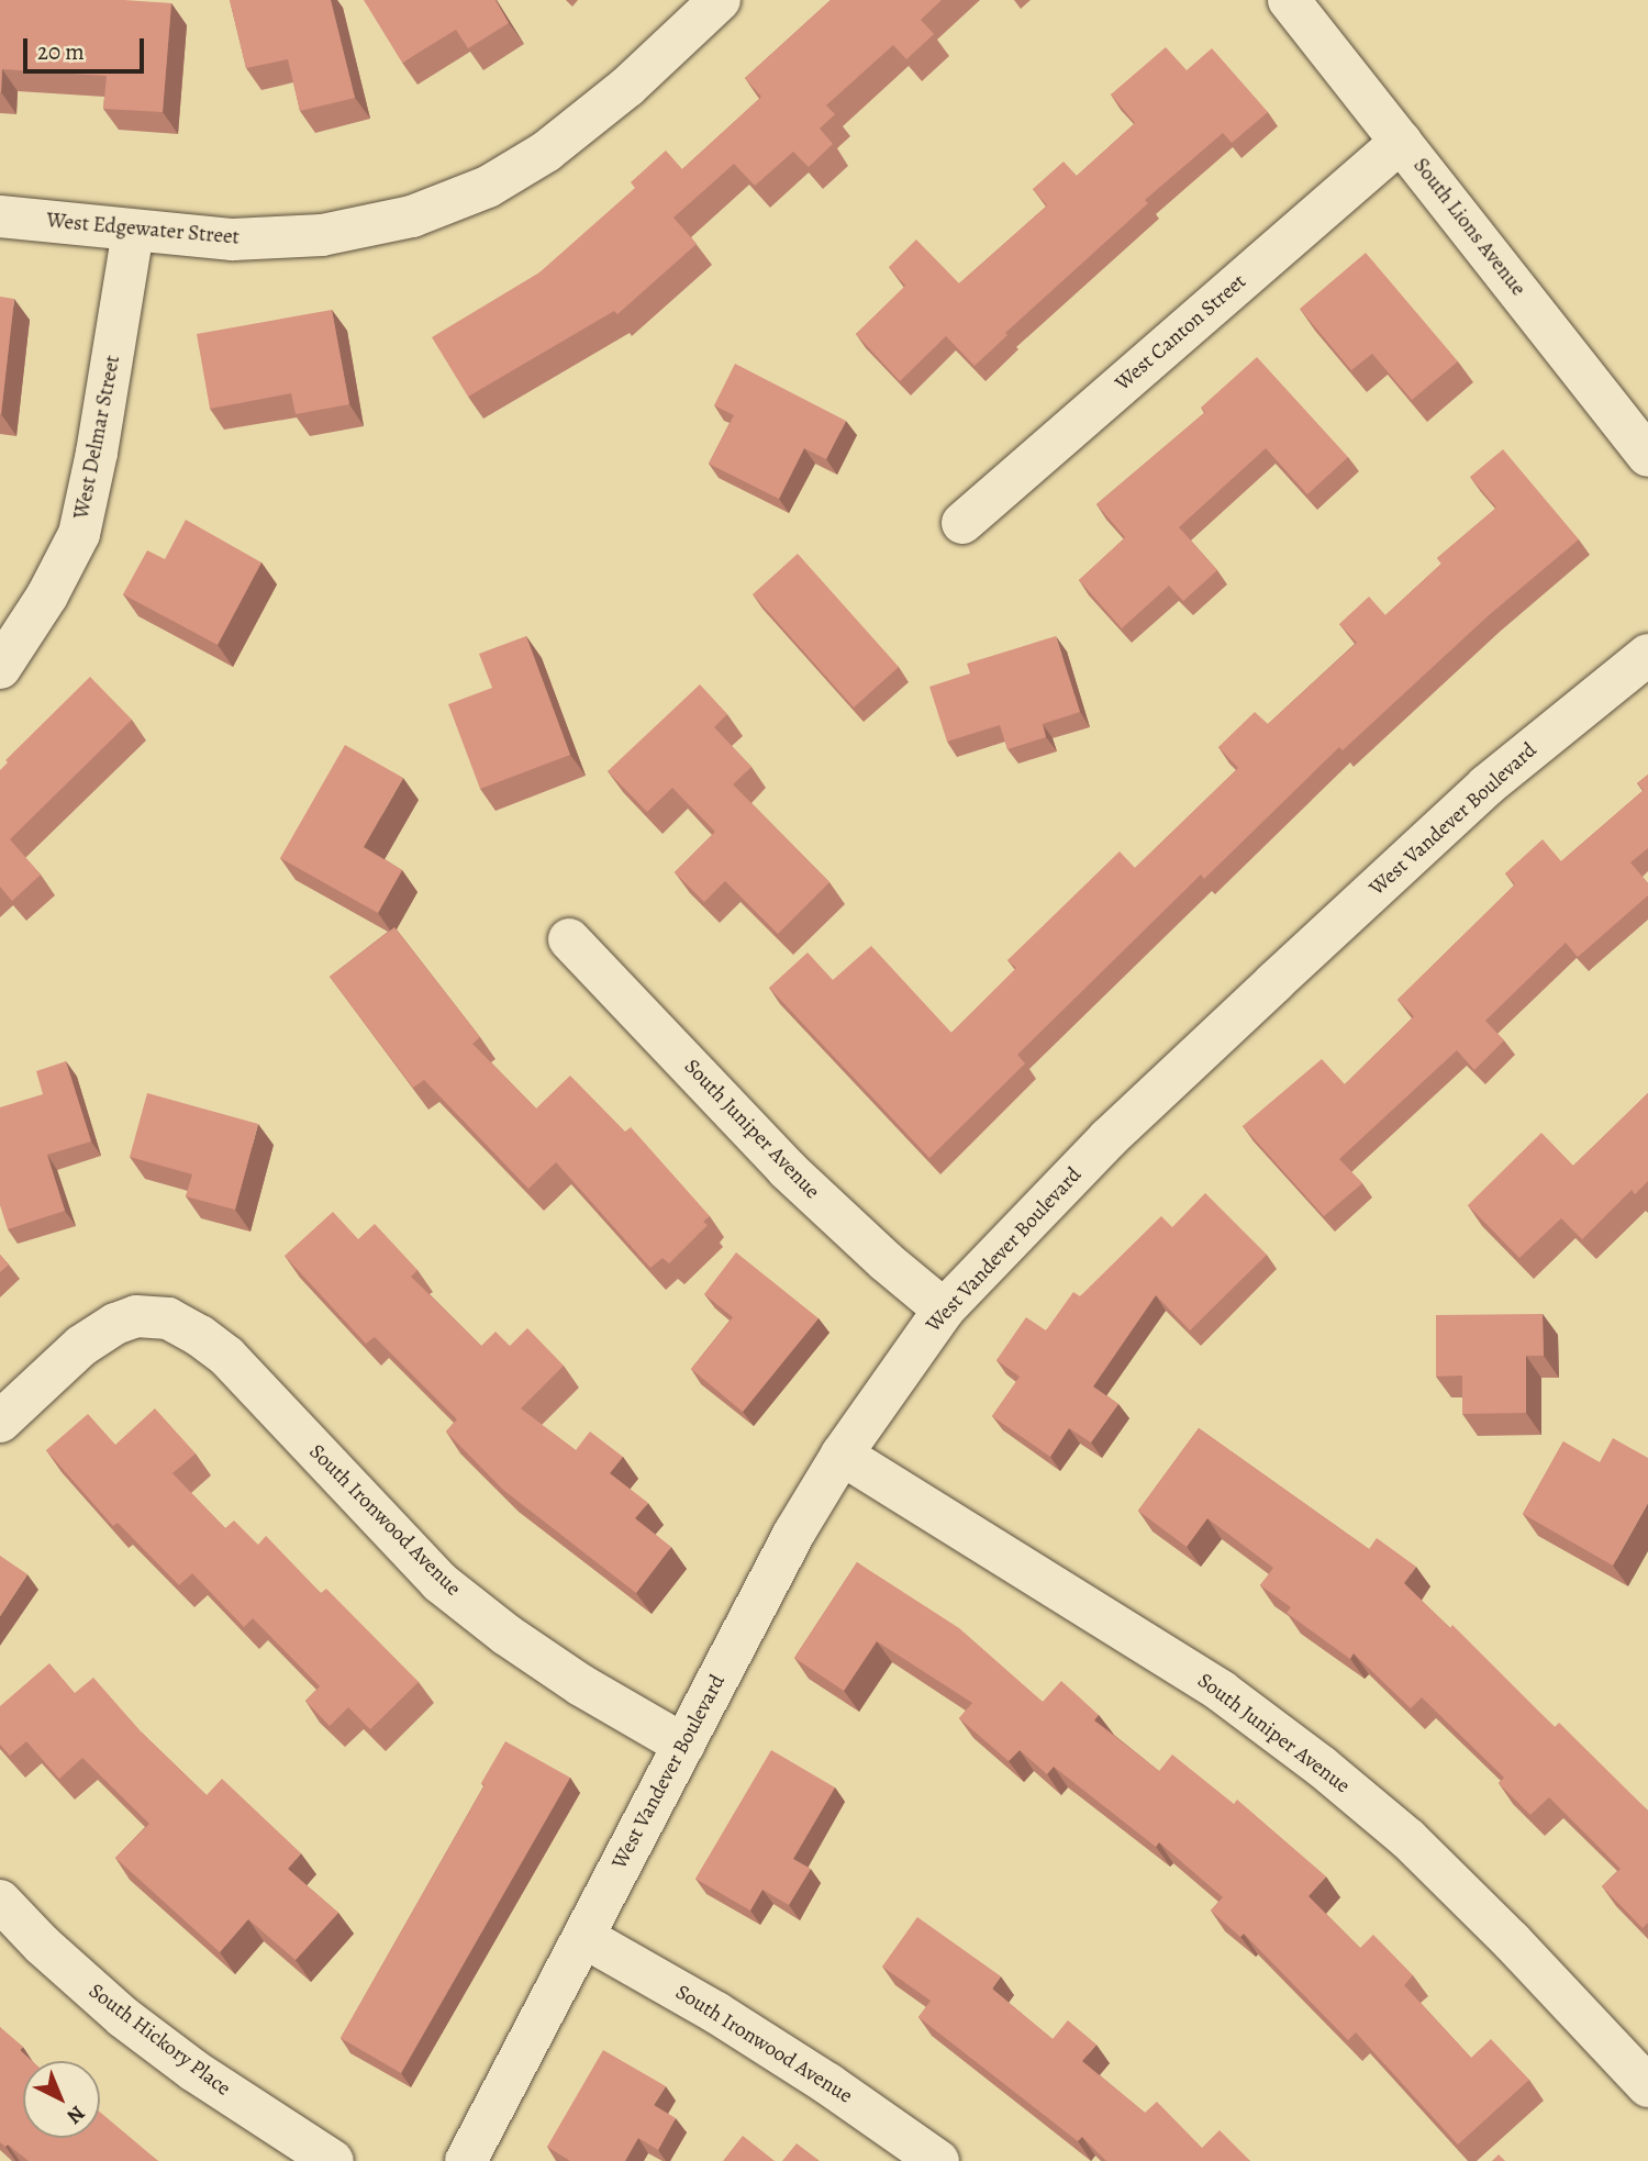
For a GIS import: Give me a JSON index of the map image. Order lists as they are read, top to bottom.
{
  "streets": {
    "street": [
      "South Lions Avenue",
      "West Edgewater Street",
      "West Canton Street",
      "West Delmar Street",
      "West Vandever Boulevard",
      "South Juniper Avenue",
      "South Ironwood Avenue",
      "South Hickory Place"
    ]
  },
  "crossings": [
    ["South Lions Avenue", "West Canton Street"],
    ["West Edgewater Street", "West Delmar Street"],
    ["West Vandever Boulevard", "South Juniper Avenue"],
    ["West Vandever Boulevard", "South Ironwood Avenue"]
  ],
  "scale_bar": "20 m",
  "north": "bottom right"
}
